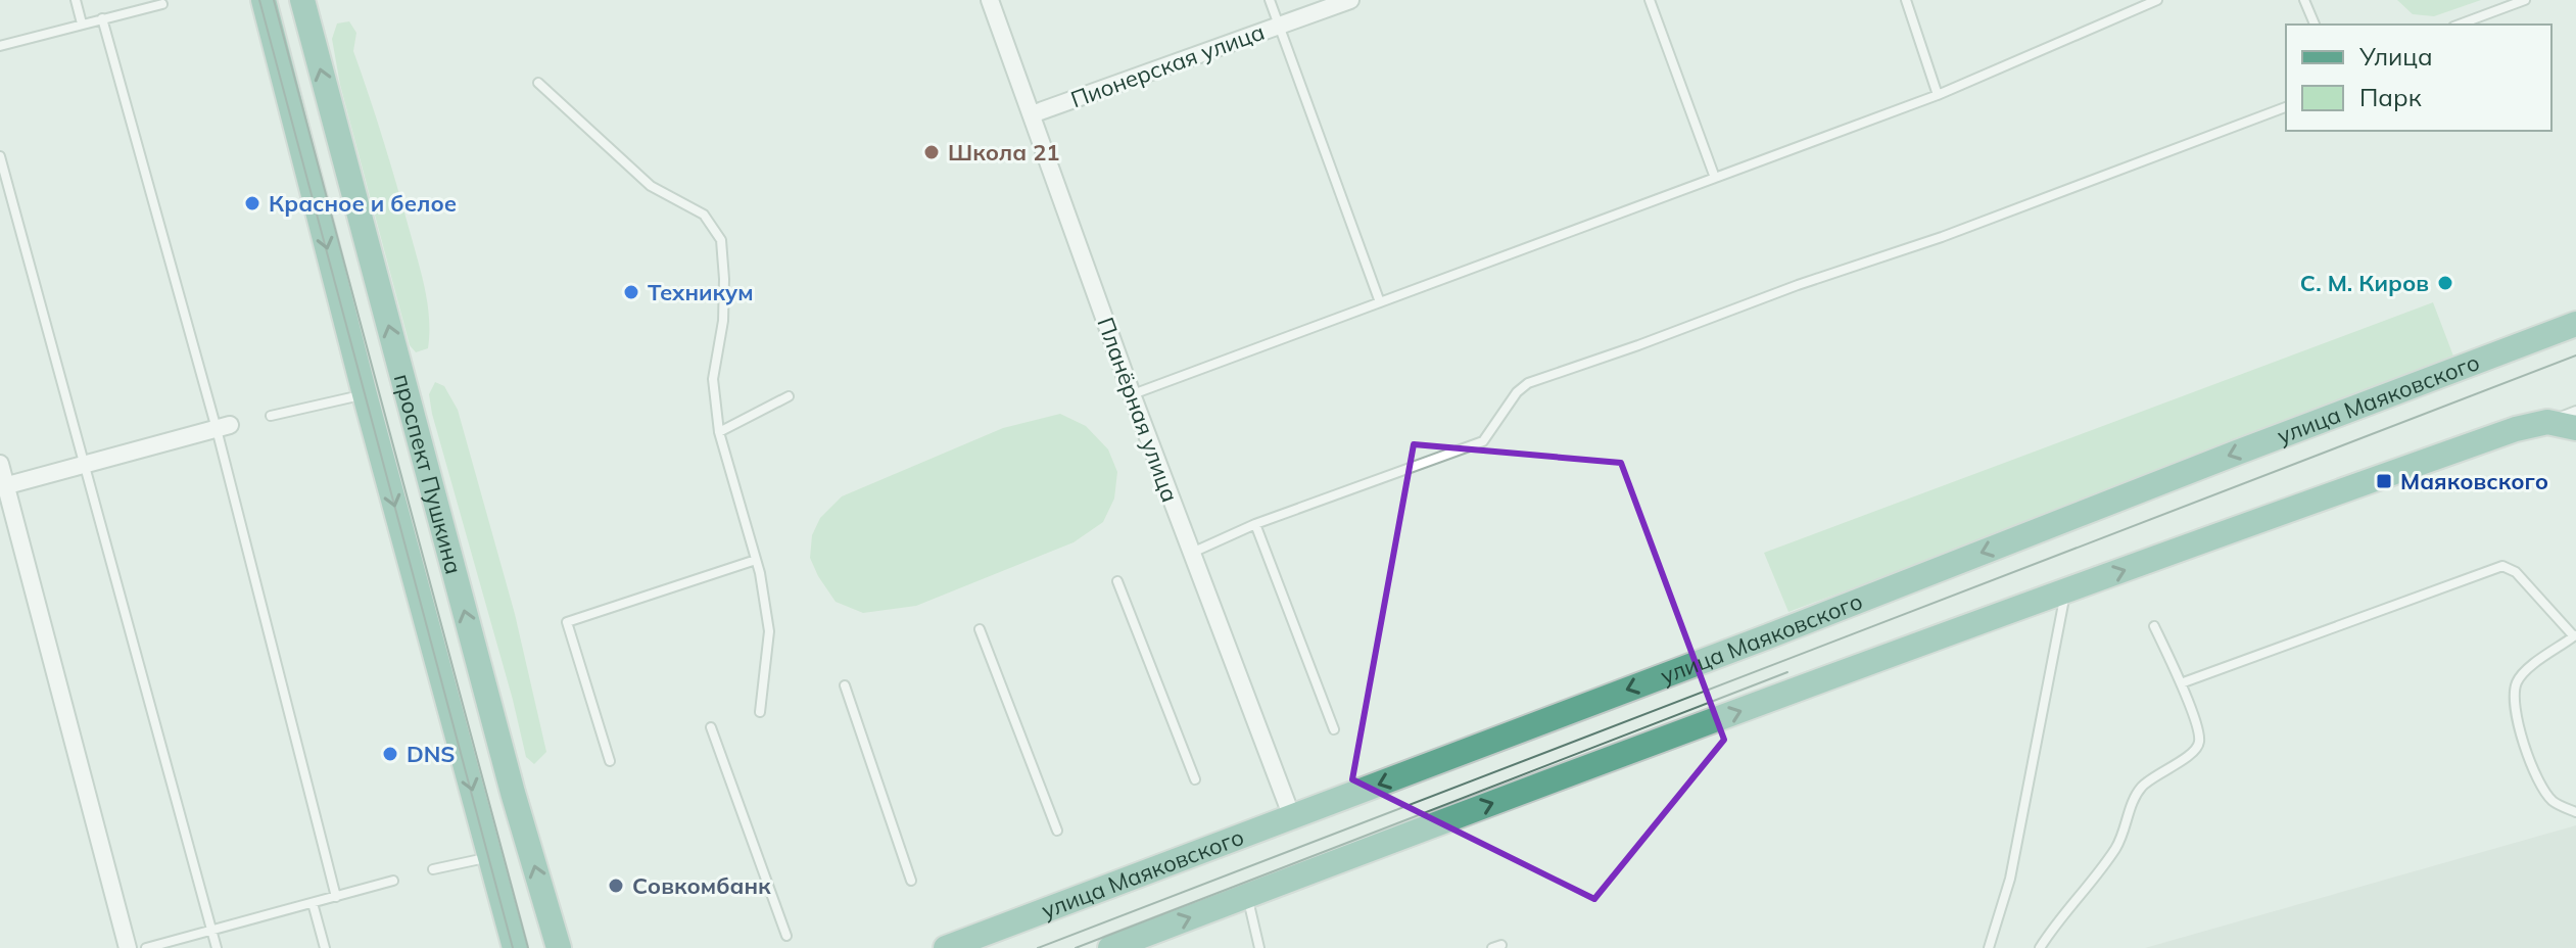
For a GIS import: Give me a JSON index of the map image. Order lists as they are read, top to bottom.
{
  "streets": {
    "main road": ["улица Маяковского", "проспект Пушкина"],
    "street": ["Пионерская улица", "Планёрная улица"]
  },
  "crossings": [
    ["Пионерская улица", "Планёрная улица"],
    ["улица Маяковского", "Планёрная улица"]
  ],
  "places": {
    "other": [
      "Школа 21",
      "Красное и белое",
      "С. М. Киров",
      "Техникум",
      "DNS",
      "Совкомбанк"
    ],
    "transit": ["Маяковского"]
  },
  "legend": ["Улица", "Парк"]
}
